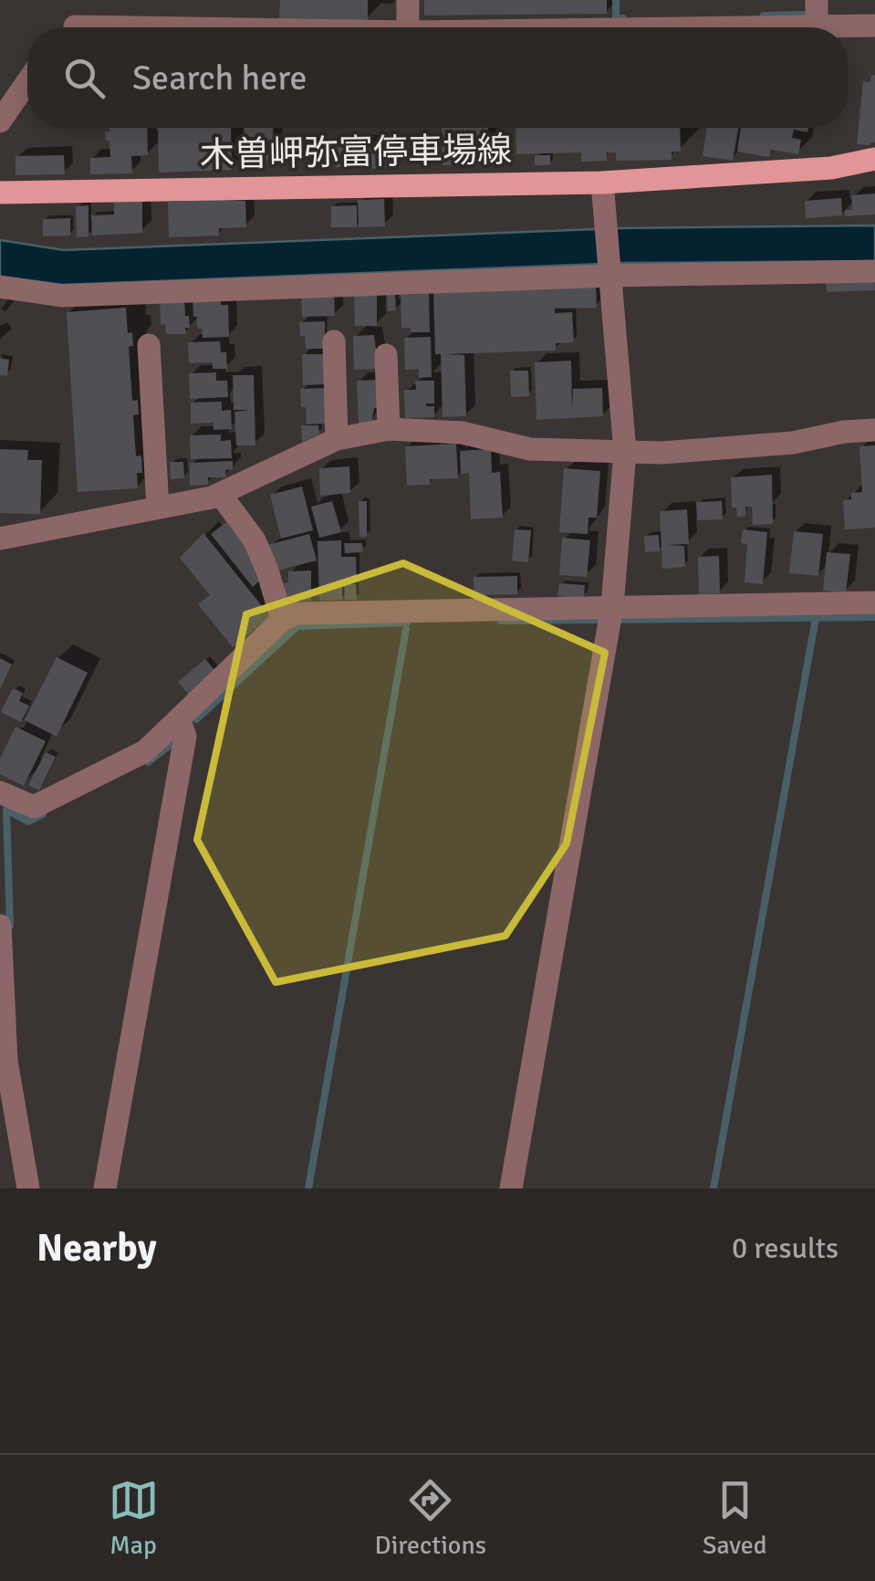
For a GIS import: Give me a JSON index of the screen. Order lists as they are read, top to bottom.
{
  "streets": {
    "main road": ["木曽岬弥富停車場線"]
  },
  "page": {
    "search": "Search here",
    "heading": ["Nearby", "0 results"],
    "nav": ["Map", "Directions", "Saved"]
  }
}
